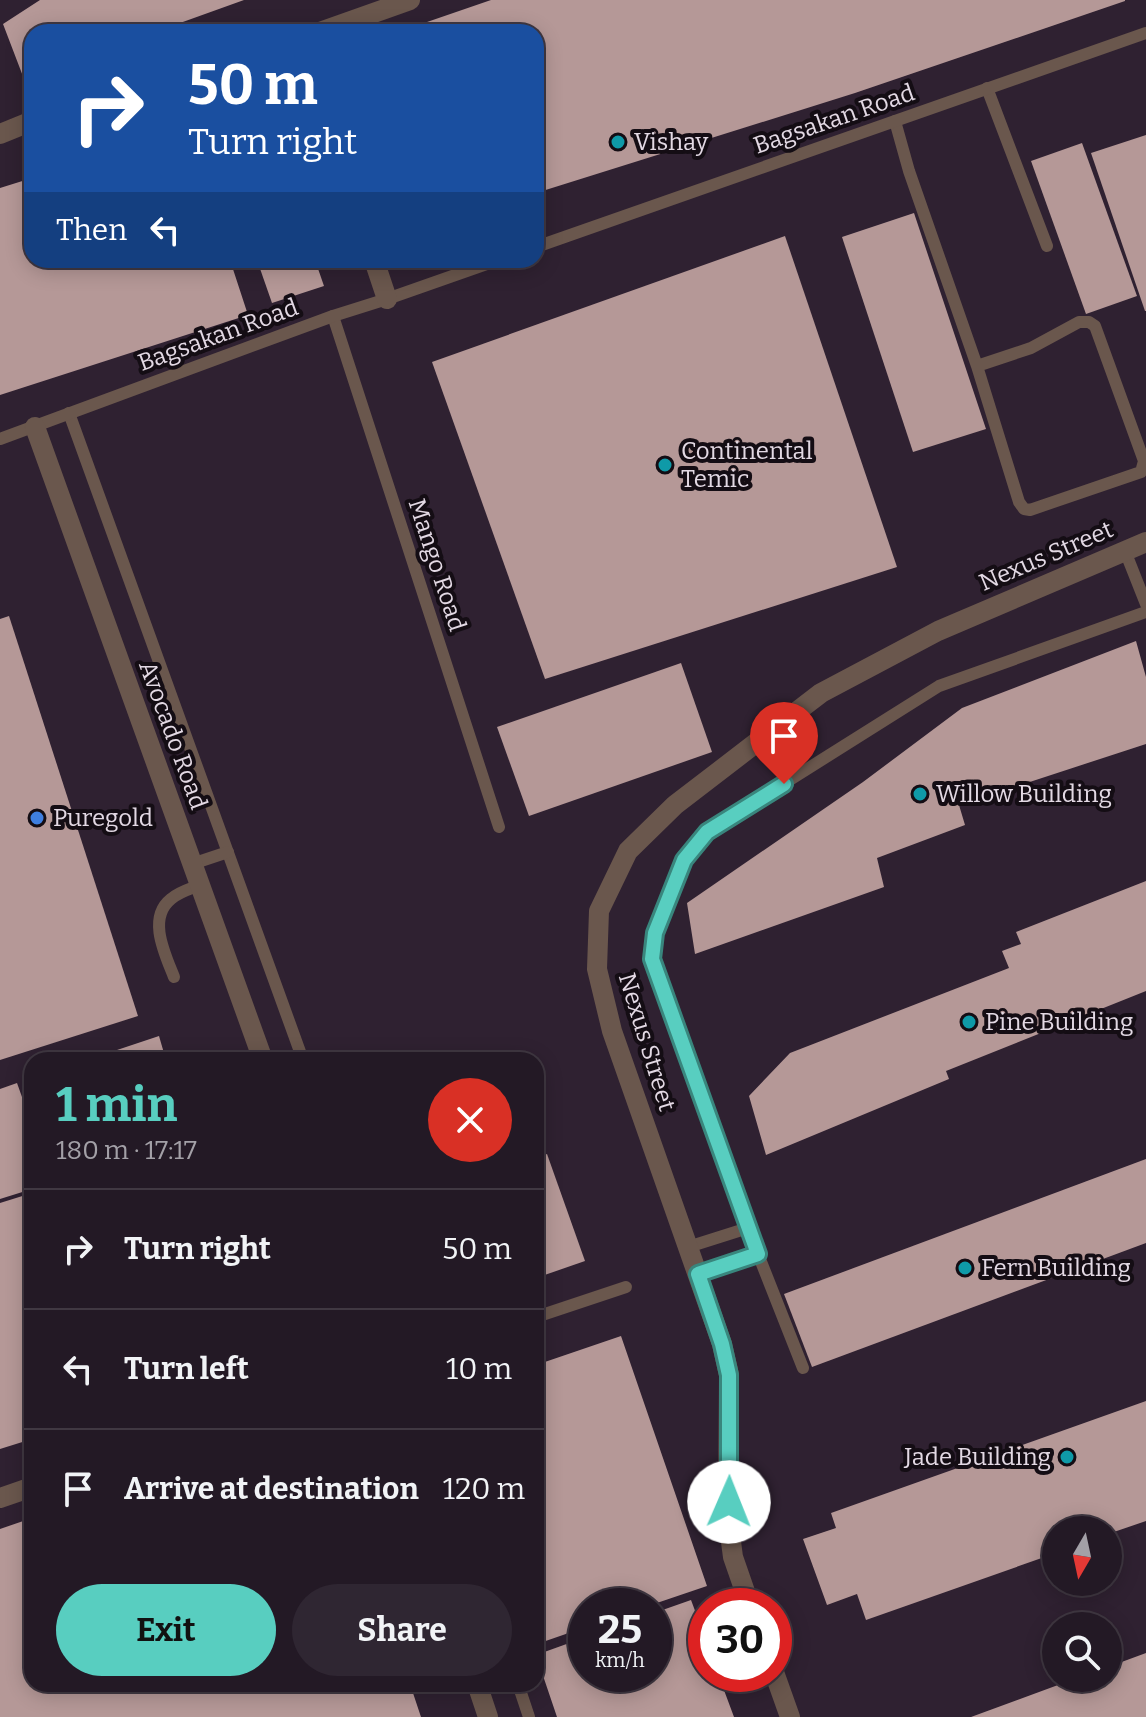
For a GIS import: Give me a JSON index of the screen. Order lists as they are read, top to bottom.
{
  "streets": {
    "street": ["Nexus Street", "Avocado Road"],
    "lane": ["Bagsakan Road", "Mango Road"]
  },
  "crossings": [
    ["Bagsakan Road", "Mango Road"],
    ["Bagsakan Road", "Avocado Road"]
  ],
  "places": [
    "Vishay",
    "Continental Temic",
    "Willow Building",
    "Puregold",
    "Pine Building",
    "Fern Building",
    "Jade Building"
  ],
  "north": "bottom",
  "page": {
    "turn": ["50 m", "Turn right"],
    "then": "Then",
    "heading": ["1 min", "180 m · 17:17"],
    "list": [
      {
        "name": "Turn right",
        "value": "50 m"
      },
      {
        "name": "Turn left",
        "value": "10 m"
      },
      {
        "name": "Arrive at destination",
        "value": "120 m"
      }
    ],
    "buttons": ["Exit", "Share"],
    "speed": "25 km/h",
    "limit": "30"
  }
}
